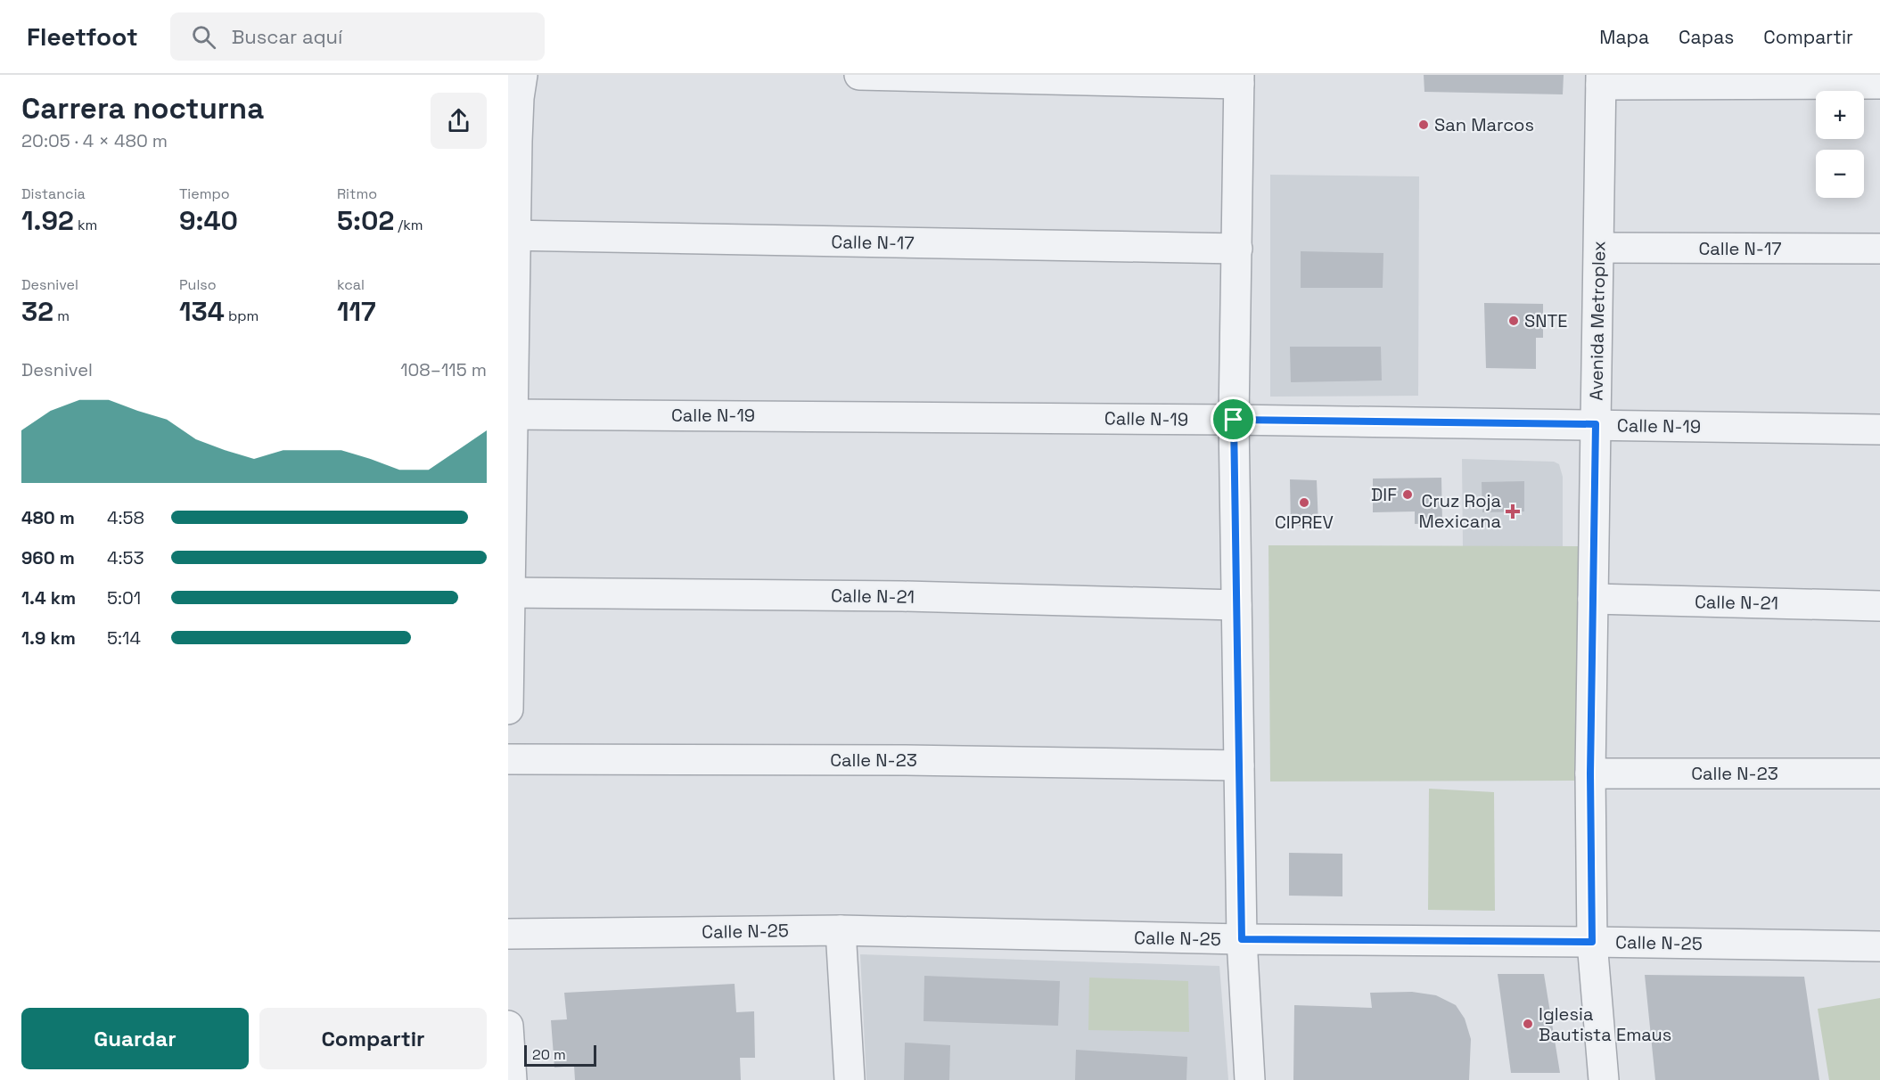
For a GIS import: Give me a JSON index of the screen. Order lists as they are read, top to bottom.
{
  "streets": {
    "street": [
      "Calle N-17",
      "Avenida Metroplex",
      "Calle N-19",
      "Calle N-21",
      "Calle N-23",
      "Calle N-25"
    ]
  },
  "crossings": [
    ["Calle N-17", "Avenida Metroplex"],
    ["Avenida Metroplex", "Calle N-19"],
    ["Avenida Metroplex", "Calle N-21"],
    ["Avenida Metroplex", "Calle N-23"],
    ["Avenida Metroplex", "Calle N-25"]
  ],
  "places": {
    "other": [
      "San Marcos",
      "SNTE",
      "DIF",
      "CIPREV",
      "Iglesia Bautista Emaus"
    ],
    "health": ["Cruz Roja Mexicana"]
  },
  "scale_bar": "20 m",
  "page": {
    "header": "Fleetfoot",
    "search": "Buscar aquí",
    "nav": ["Mapa", "Capas", "Compartir"],
    "heading": ["Carrera nocturna", "20:05 · 4 × 480 m"],
    "map_buttons": ["+", "−"],
    "stats": [
      ["Distancia", "1.92 km"],
      ["Tiempo", "9:40"],
      ["Ritmo", "5:02 /km"],
      ["Desnivel", "32 m"],
      ["Pulso", "134 bpm"],
      ["kcal", "117"]
    ],
    "chart": ["Desnivel", "108–115 m"],
    "list": [
      {
        "name": "480 m",
        "note": "4:58"
      },
      {
        "name": "960 m",
        "note": "4:53"
      },
      {
        "name": "1.4 km",
        "note": "5:01"
      },
      {
        "name": "1.9 km",
        "note": "5:14"
      }
    ],
    "buttons": ["Guardar", "Compartir"],
    "scale": "20 m"
  }
}
